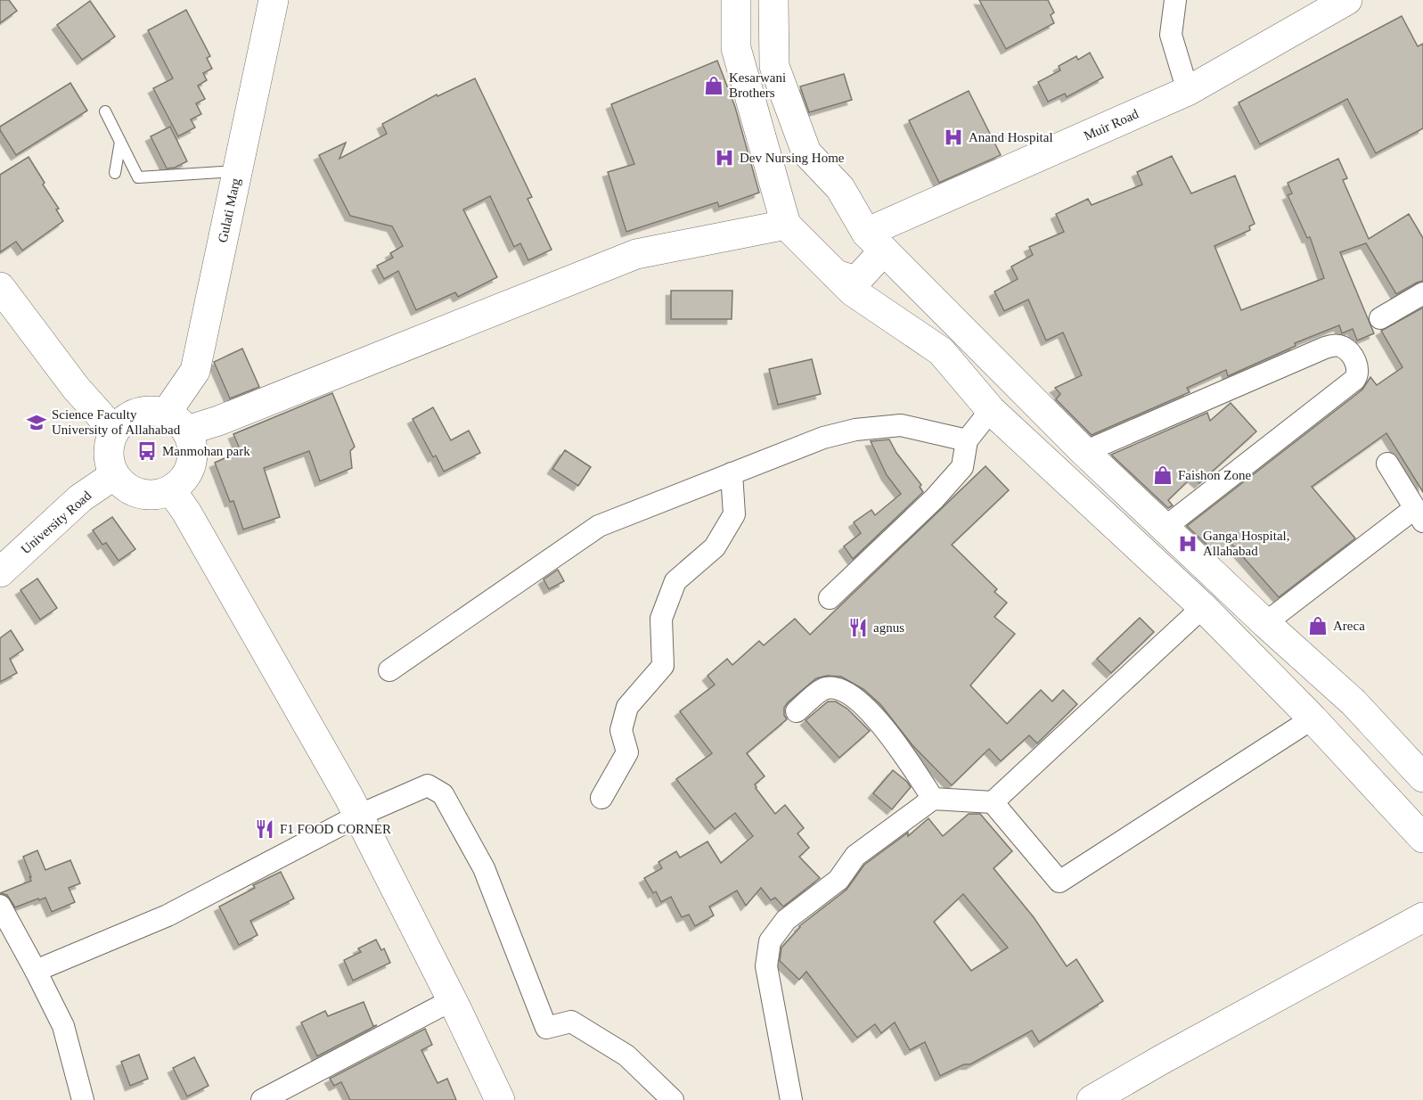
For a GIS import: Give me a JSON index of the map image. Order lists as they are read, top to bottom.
{
  "streets": {
    "main road": ["Muir Road", "Gulati Marg", "University Road"]
  },
  "crossings": [
    ["Gulati Marg", "University Road"]
  ],
  "places": {
    "shop": ["Kesarwani Brothers", "Faishon Zone", "Areca"],
    "hospital": ["Anand Hospital", "Dev Nursing Home", "Ganga Hospital, Allahabad"],
    "school or university": ["Science Faculty University of Allahabad"],
    "bus stop": ["Manmohan park"],
    "restaurant": ["agnus", "F1 FOOD CORNER"]
  }
}
